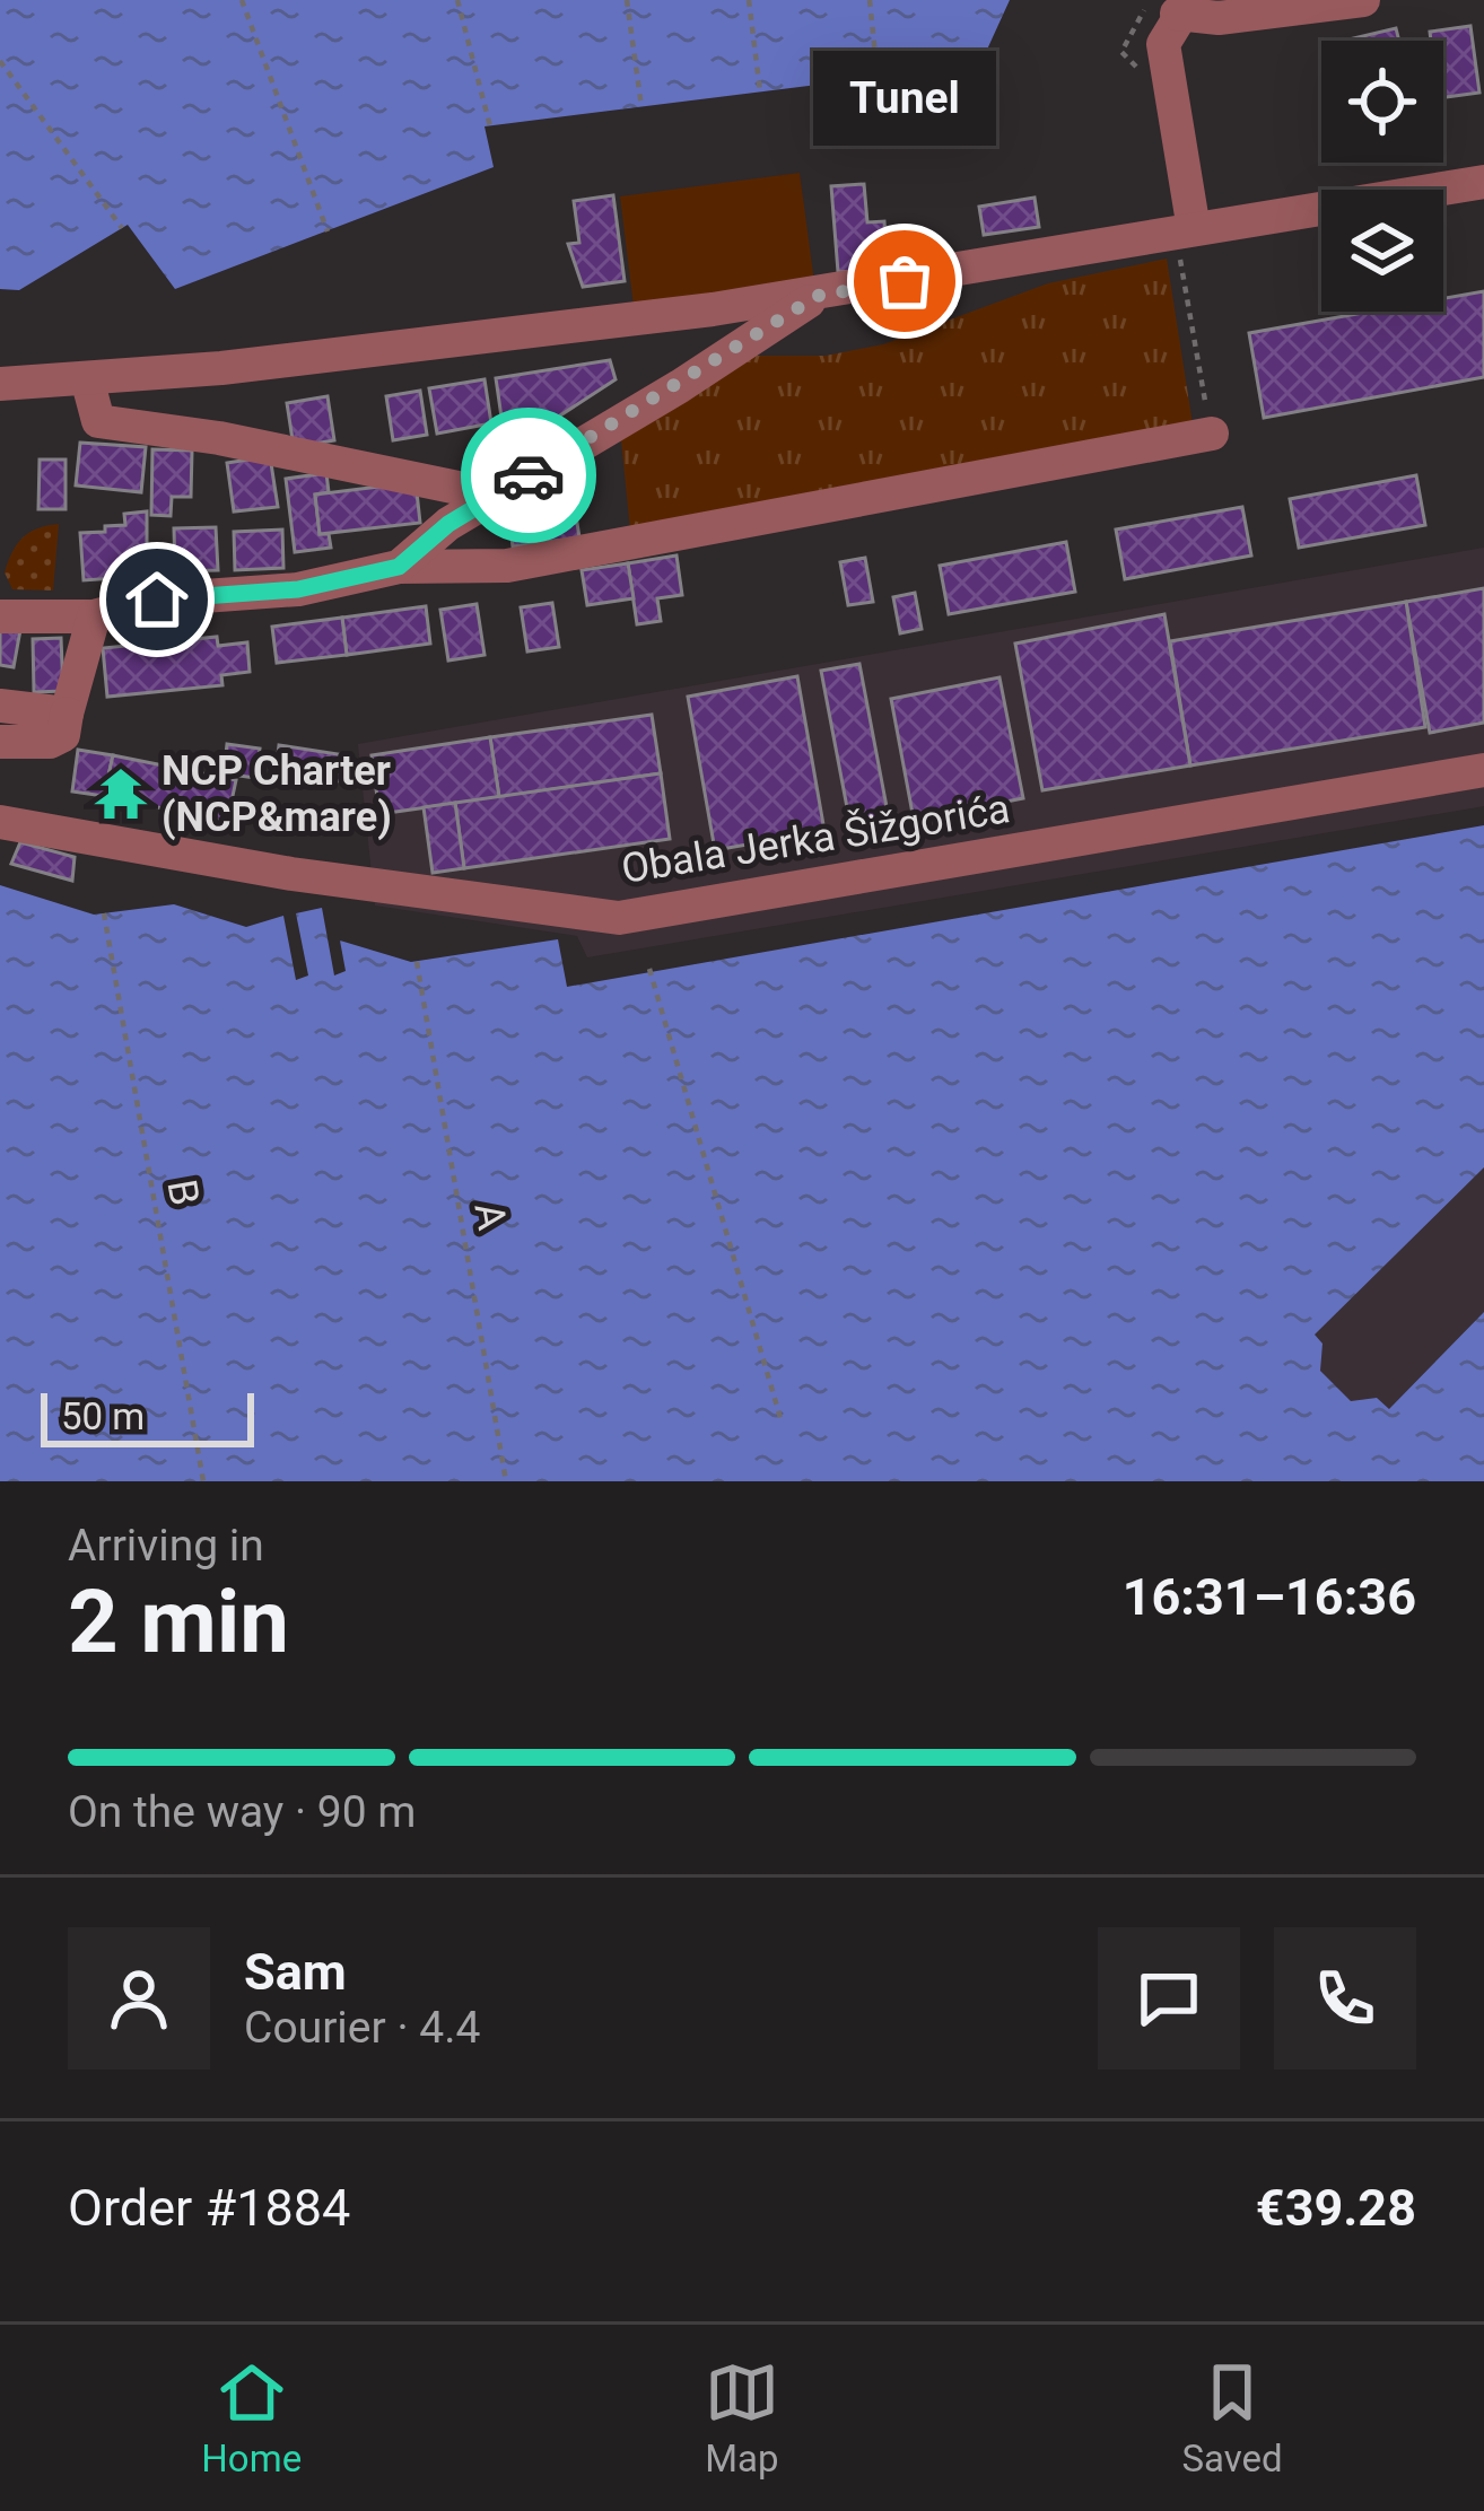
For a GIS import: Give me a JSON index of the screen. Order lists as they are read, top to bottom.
{
  "streets": {
    "street": ["Obala Jerka Šižgorića"],
    "path": ["B", "A"]
  },
  "places": {
    "other": ["Tunel"],
    "temple": ["NCP Charter (NCP&mare)"]
  },
  "scale_bar": "50 m",
  "page": {
    "bubble": "Tunel",
    "scale": "50 m",
    "heading": ["2 min", "Arriving in", "16:31–16:36"],
    "panel": [
      "Sam",
      "Courier · 4.4",
      "Order #1884",
      "€39.28"
    ],
    "bar": "On the way · 90 m",
    "tabs": ["Home", "Map", "Saved"]
  }
}
